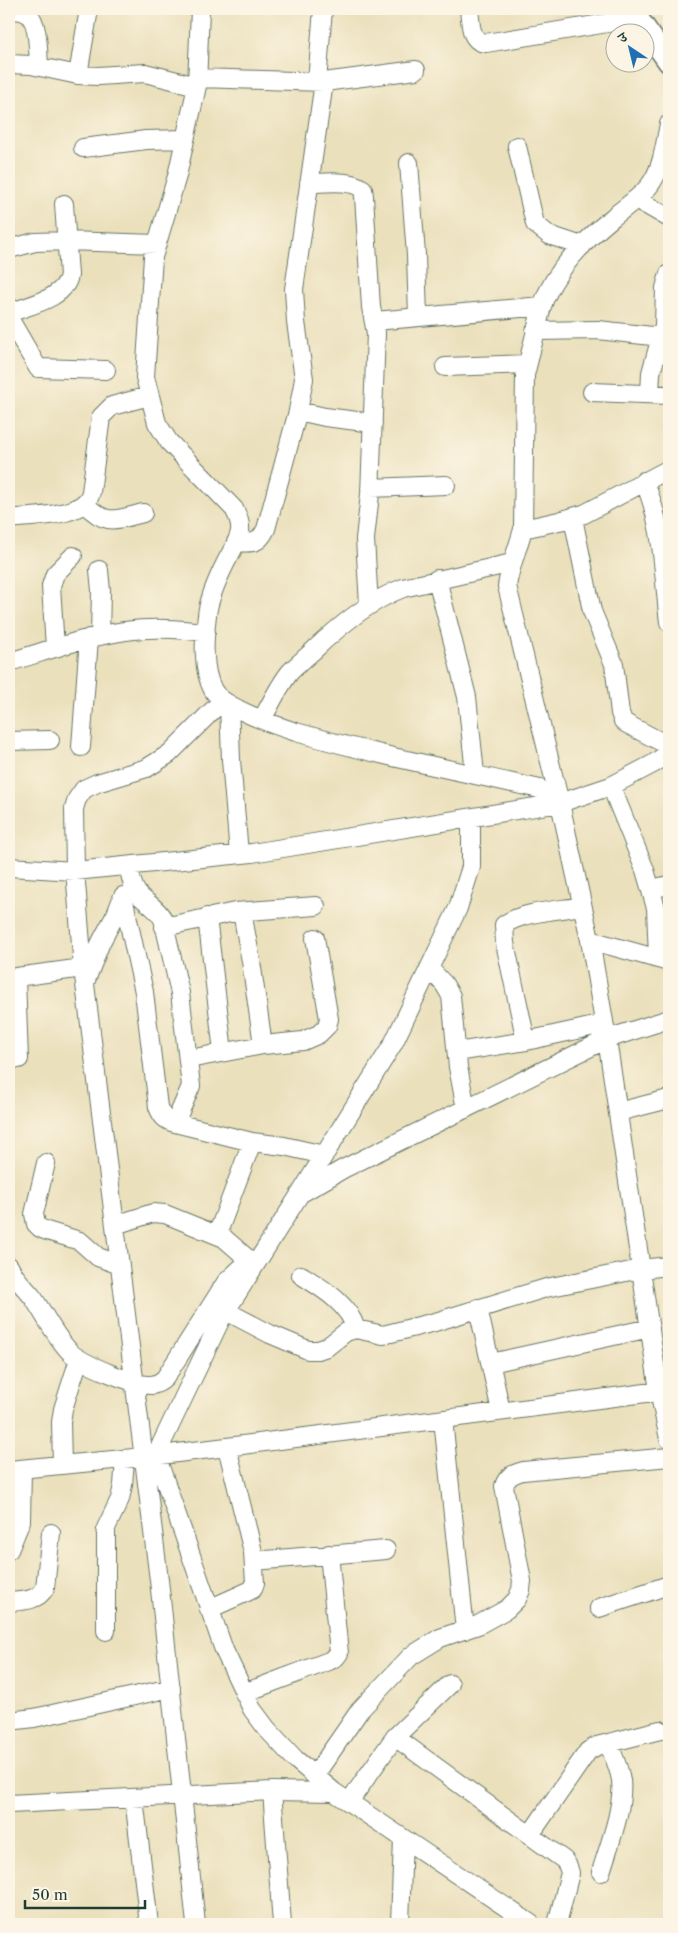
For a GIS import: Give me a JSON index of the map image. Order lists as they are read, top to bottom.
{
  "scale_bar": "50 m",
  "north": "top left"
}
